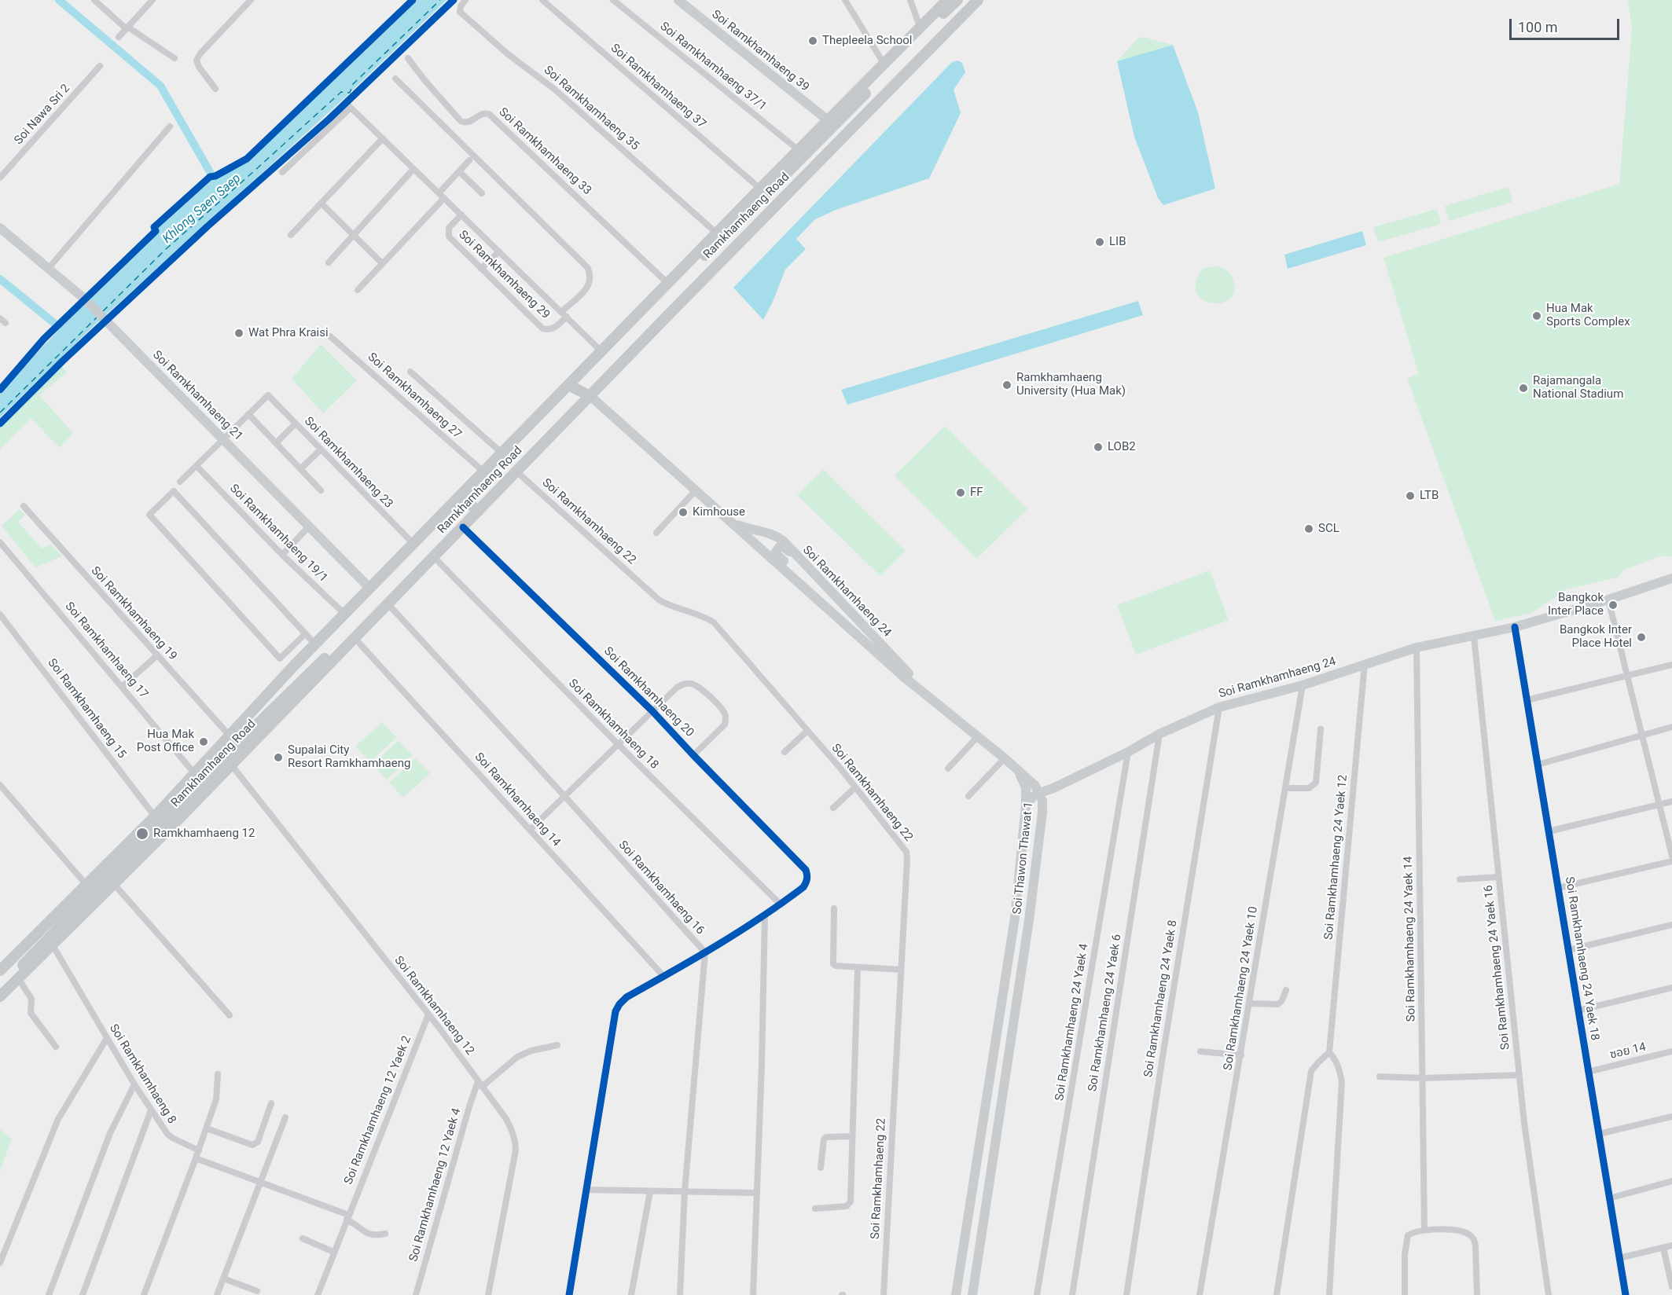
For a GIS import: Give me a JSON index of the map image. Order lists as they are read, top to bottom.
{
  "streets": {
    "main road": [
      "Soi Ramkhamhaeng 39",
      "Ramkhamhaeng Road",
      "Soi Ramkhamhaeng 21",
      "Soi Ramkhamhaeng 24",
      "Soi Thawon Thawat 1"
    ],
    "street": [
      "Soi Ramkhamhaeng 37/1",
      "Soi Ramkhamhaeng 37",
      "Soi Ramkhamhaeng 35",
      "Soi Nawa Sri 2",
      "Soi Ramkhamhaeng 33",
      "Soi Ramkhamhaeng 29",
      "Soi Ramkhamhaeng 27",
      "Soi Ramkhamhaeng 23",
      "Soi Ramkhamhaeng 22",
      "Soi Ramkhamhaeng 19/1",
      "Soi Ramkhamhaeng 19",
      "Soi Ramkhamhaeng 17",
      "Soi Ramkhamhaeng 20",
      "Soi Ramkhamhaeng 15",
      "Soi Ramkhamhaeng 18",
      "Soi Ramkhamhaeng 14",
      "Soi Ramkhamhaeng 24 Yaek 12",
      "Soi Ramkhamhaeng 16",
      "Soi Ramkhamhaeng 24 Yaek 14",
      "Soi Ramkhamhaeng 24 Yaek 18",
      "Soi Ramkhamhaeng 24 Yaek 16",
      "Soi Ramkhamhaeng 24 Yaek 10",
      "Soi Ramkhamhaeng 24 Yaek 8",
      "Soi Ramkhamhaeng 12",
      "Soi Ramkhamhaeng 24 Yaek 6",
      "Soi Ramkhamhaeng 24 Yaek 4",
      "ซอย 14",
      "Soi Ramkhamhaeng 8",
      "Soi Ramkhamhaeng 12 Yaek 2",
      "Soi Ramkhamhaeng 12 Yaek 4"
    ]
  },
  "crossings": [
    ["Soi Ramkhamhaeng 39", "Ramkhamhaeng Road"],
    ["Soi Ramkhamhaeng 37/1", "Ramkhamhaeng Road"],
    ["Soi Ramkhamhaeng 37", "Ramkhamhaeng Road"],
    ["Soi Ramkhamhaeng 35", "Ramkhamhaeng Road"],
    ["Soi Ramkhamhaeng 33", "Ramkhamhaeng Road"],
    ["Ramkhamhaeng Road", "Soi Ramkhamhaeng 29"],
    ["Ramkhamhaeng Road", "Soi Ramkhamhaeng 21"],
    ["Ramkhamhaeng Road", "Soi Ramkhamhaeng 27"],
    ["Ramkhamhaeng Road", "Soi Ramkhamhaeng 23"],
    ["Ramkhamhaeng Road", "Soi Ramkhamhaeng 22"],
    ["Ramkhamhaeng Road", "Soi Ramkhamhaeng 19/1"],
    ["Ramkhamhaeng Road", "Soi Ramkhamhaeng 24"],
    ["Ramkhamhaeng Road", "Soi Ramkhamhaeng 19"],
    ["Ramkhamhaeng Road", "Soi Ramkhamhaeng 17"],
    ["Ramkhamhaeng Road", "Soi Ramkhamhaeng 20"],
    ["Ramkhamhaeng Road", "Soi Ramkhamhaeng 15"],
    ["Ramkhamhaeng Road", "Soi Ramkhamhaeng 18"],
    ["Ramkhamhaeng Road", "Soi Ramkhamhaeng 14"],
    ["Ramkhamhaeng Road", "Soi Ramkhamhaeng 16"],
    ["Ramkhamhaeng Road", "Soi Ramkhamhaeng 12"],
    ["Ramkhamhaeng Road", "Soi Ramkhamhaeng 8"],
    ["Soi Ramkhamhaeng 24", "Soi Ramkhamhaeng 24 Yaek 12"],
    ["Soi Ramkhamhaeng 24", "Soi Thawon Thawat 1"],
    ["Soi Ramkhamhaeng 24", "Soi Ramkhamhaeng 24 Yaek 14"],
    ["Soi Ramkhamhaeng 24", "Soi Ramkhamhaeng 24 Yaek 18"],
    ["Soi Ramkhamhaeng 24", "Soi Ramkhamhaeng 24 Yaek 16"],
    ["Soi Ramkhamhaeng 24", "Soi Ramkhamhaeng 24 Yaek 10"],
    ["Soi Ramkhamhaeng 24", "Soi Ramkhamhaeng 24 Yaek 8"],
    ["Soi Ramkhamhaeng 24", "Soi Ramkhamhaeng 24 Yaek 6"],
    ["Soi Ramkhamhaeng 24", "Soi Ramkhamhaeng 24 Yaek 4"],
    ["Soi Ramkhamhaeng 20", "Soi Ramkhamhaeng 18"],
    ["Soi Ramkhamhaeng 24 Yaek 18", "ซอย 14"],
    ["Soi Ramkhamhaeng 12", "Soi Ramkhamhaeng 12 Yaek 2"],
    ["Soi Ramkhamhaeng 12", "Soi Ramkhamhaeng 12 Yaek 4"]
  ],
  "water": ["Khlong Saen Saep"],
  "places": [
    "Thepleela School",
    "LIB",
    "Hua Mak Sports Complex",
    "Wat Phra Kraisi",
    "Ramkhamhaeng University (Hua Mak)",
    "Rajamangala National Stadium",
    "LOB2",
    "FF",
    "LTB",
    "Kimhouse",
    "SCL",
    "Bangkok Inter Place",
    "Bangkok Inter Place Hotel",
    "Hua Mak Post Office",
    "Supalai City Resort Ramkhamhaeng",
    "Ramkhamhaeng 12"
  ],
  "scale_bar": "100 m"
}
